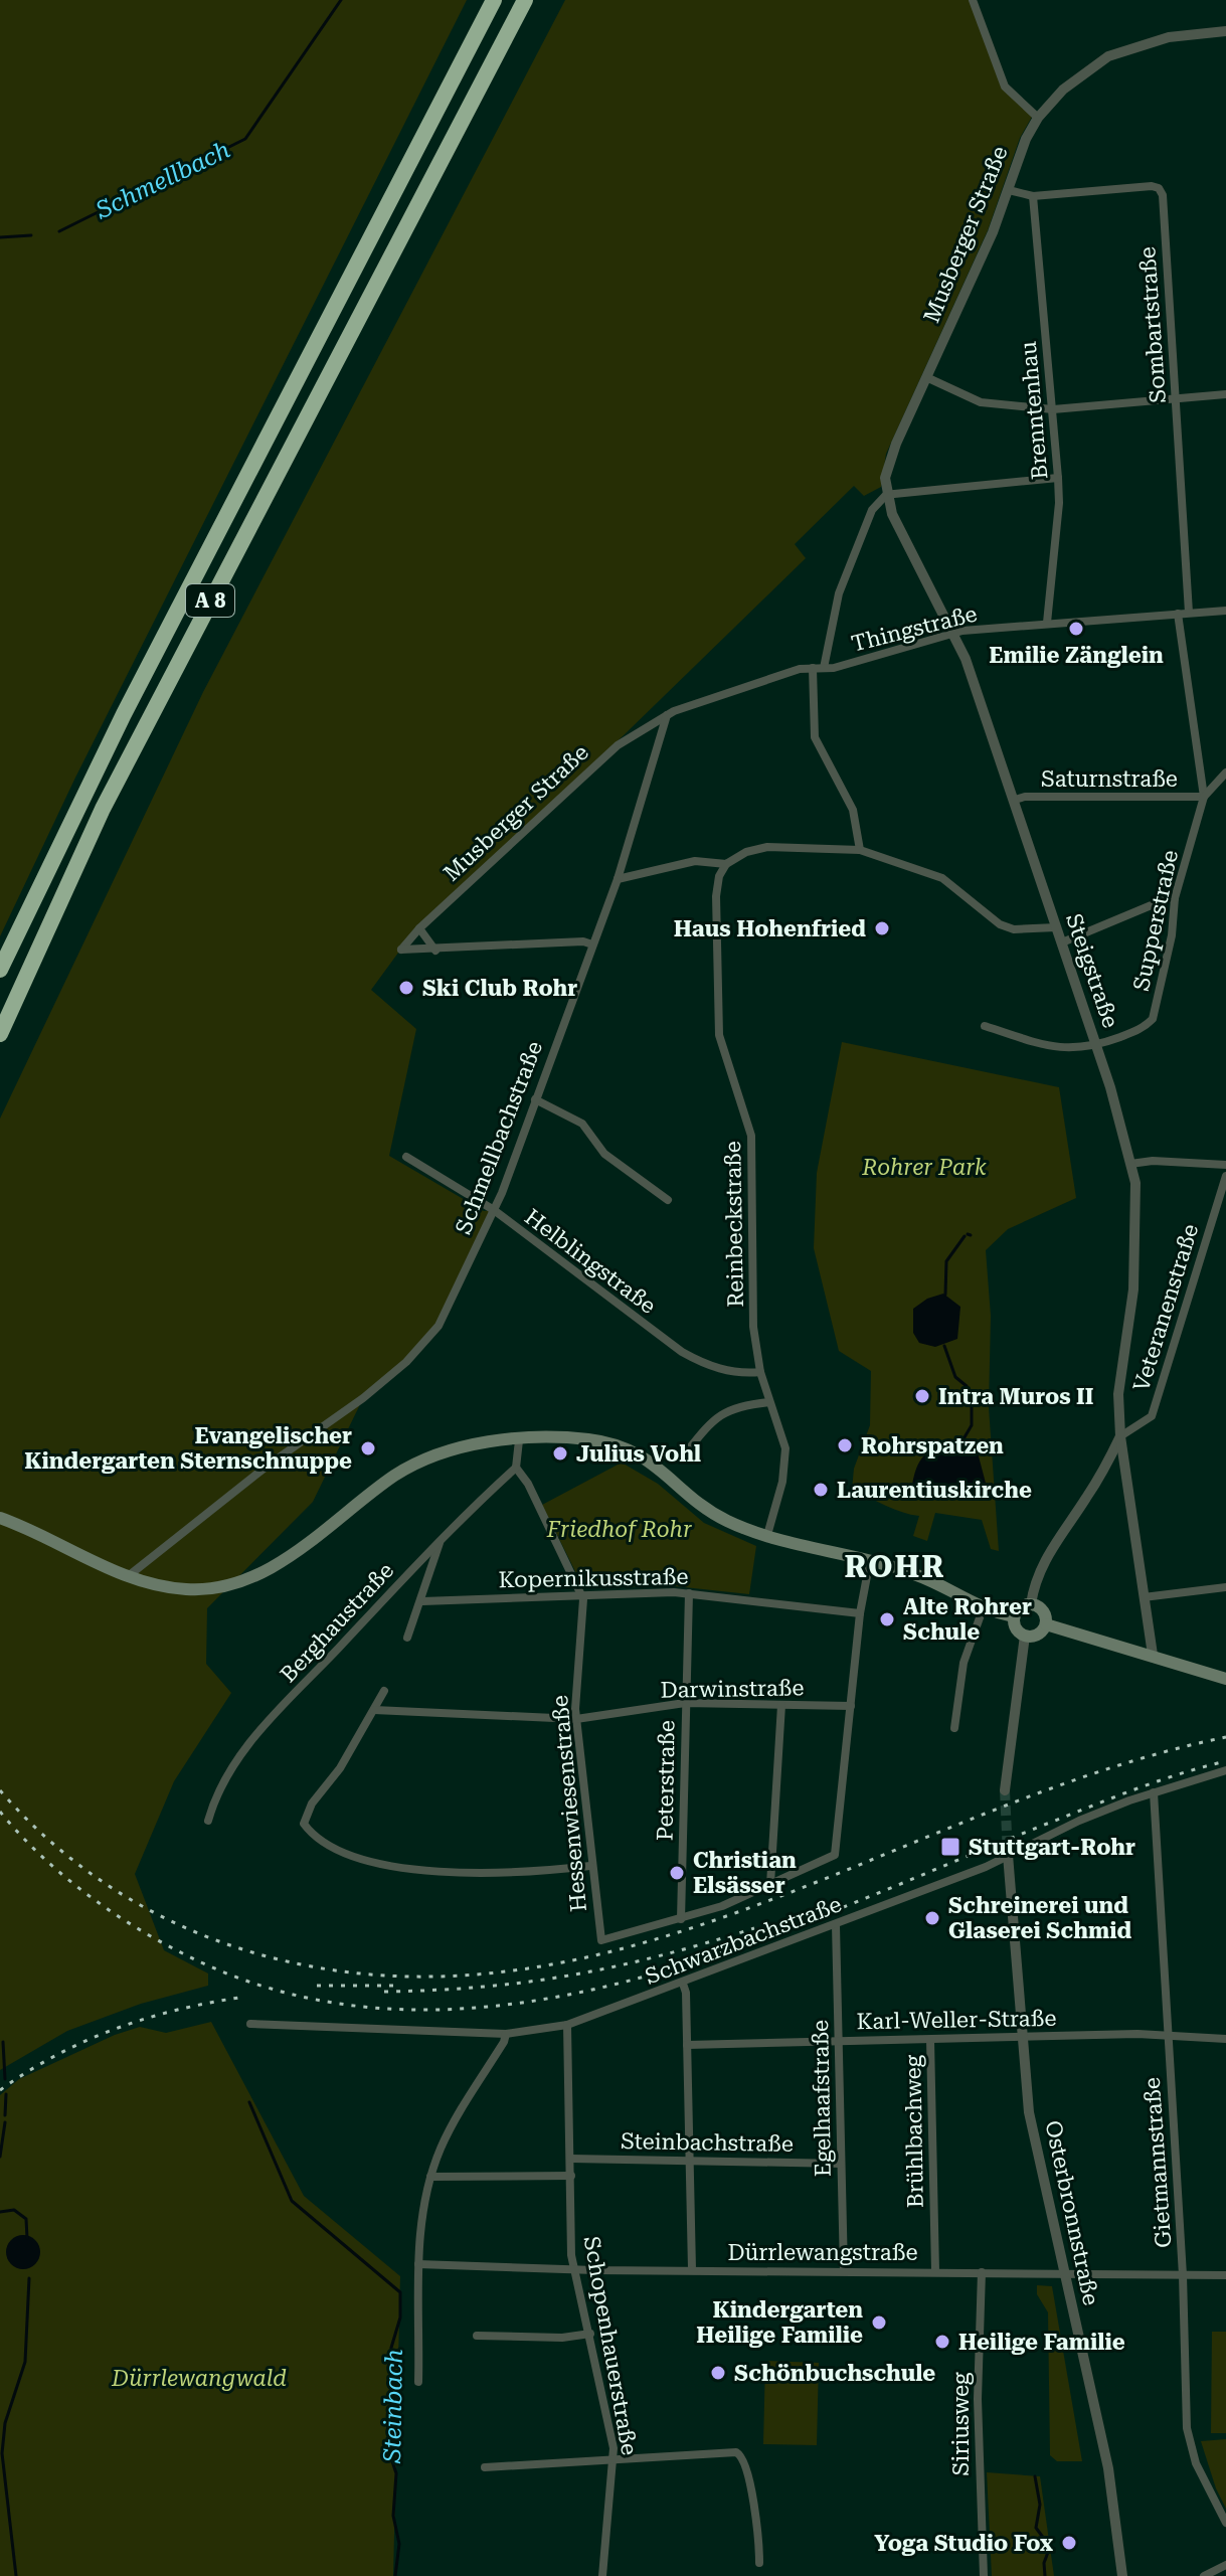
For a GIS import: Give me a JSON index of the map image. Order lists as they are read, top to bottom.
{
  "streets": {
    "highway": ["A 8"],
    "street": [
      "Musberger Straße",
      "Sombartstraße",
      "Brenntenhau",
      "Thingstraße",
      "Saturnstraße",
      "Supperstraße",
      "Steigstraße",
      "Schmellbachstraße",
      "Reinbeckstraße",
      "Helblingstraße",
      "Veteranenstraße",
      "Kopernikusstraße",
      "Berghaustraße",
      "Darwinstraße",
      "Peterstraße",
      "Hessenwiesenstraße",
      "Schwarzbachstraße",
      "Karl-Weller-Straße",
      "Egelhaafstraße",
      "Brühlbachweg",
      "Steinbachstraße",
      "Gietmannstraße",
      "Osterbronnstraße",
      "Dürrlewangstraße",
      "Schopenhauerstraße",
      "Siriusweg"
    ]
  },
  "crossings": [
    ["Musberger Straße", "Sombartstraße"],
    ["Musberger Straße", "Thingstraße"],
    ["Musberger Straße", "Steigstraße"],
    ["Musberger Straße", "Schmellbachstraße"],
    ["Sombartstraße", "Brenntenhau"],
    ["Sombartstraße", "Thingstraße"],
    ["Brenntenhau", "Thingstraße"],
    ["Thingstraße", "Steigstraße"],
    ["Thingstraße", "Schmellbachstraße"],
    ["Saturnstraße", "Supperstraße"],
    ["Saturnstraße", "Steigstraße"],
    ["Supperstraße", "Steigstraße"],
    ["Steigstraße", "Veteranenstraße"],
    ["Schmellbachstraße", "Helblingstraße"],
    ["Reinbeckstraße", "Helblingstraße"],
    ["Kopernikusstraße", "Peterstraße"],
    ["Kopernikusstraße", "Hessenwiesenstraße"],
    ["Berghaustraße", "Hessenwiesenstraße"],
    ["Darwinstraße", "Peterstraße"],
    ["Darwinstraße", "Hessenwiesenstraße"],
    ["Peterstraße", "Hessenwiesenstraße"],
    ["Schwarzbachstraße", "Egelhaafstraße"],
    ["Schwarzbachstraße", "Gietmannstraße"],
    ["Schwarzbachstraße", "Osterbronnstraße"],
    ["Schwarzbachstraße", "Schopenhauerstraße"],
    ["Karl-Weller-Straße", "Egelhaafstraße"],
    ["Karl-Weller-Straße", "Brühlbachweg"],
    ["Karl-Weller-Straße", "Gietmannstraße"],
    ["Karl-Weller-Straße", "Osterbronnstraße"],
    ["Egelhaafstraße", "Steinbachstraße"],
    ["Egelhaafstraße", "Dürrlewangstraße"],
    ["Brühlbachweg", "Dürrlewangstraße"],
    ["Steinbachstraße", "Schopenhauerstraße"],
    ["Gietmannstraße", "Dürrlewangstraße"],
    ["Osterbronnstraße", "Dürrlewangstraße"],
    ["Dürrlewangstraße", "Schopenhauerstraße"],
    ["Dürrlewangstraße", "Siriusweg"]
  ],
  "districts": ["ROHR"],
  "water": ["Schmellbach", "Steinbach"],
  "parks": ["Rohrer Park", "Friedhof Rohr", "Dürrlewangwald"],
  "places": {
    "other": [
      "Emilie Zänglein",
      "Haus Hohenfried",
      "Ski Club Rohr",
      "Intra Muros II",
      "Rohrspatzen",
      "Evangelischer Kindergarten Sternschnuppe",
      "Julius Vohl",
      "Laurentiuskirche",
      "Alte Rohrer Schule",
      "Christian Elsässer",
      "Schreinerei und Glaserei Schmid",
      "Kindergarten Heilige Familie",
      "Heilige Familie",
      "Schönbuchschule",
      "Yoga Studio Fox"
    ],
    "transit": ["Stuttgart-Rohr"]
  }
}
